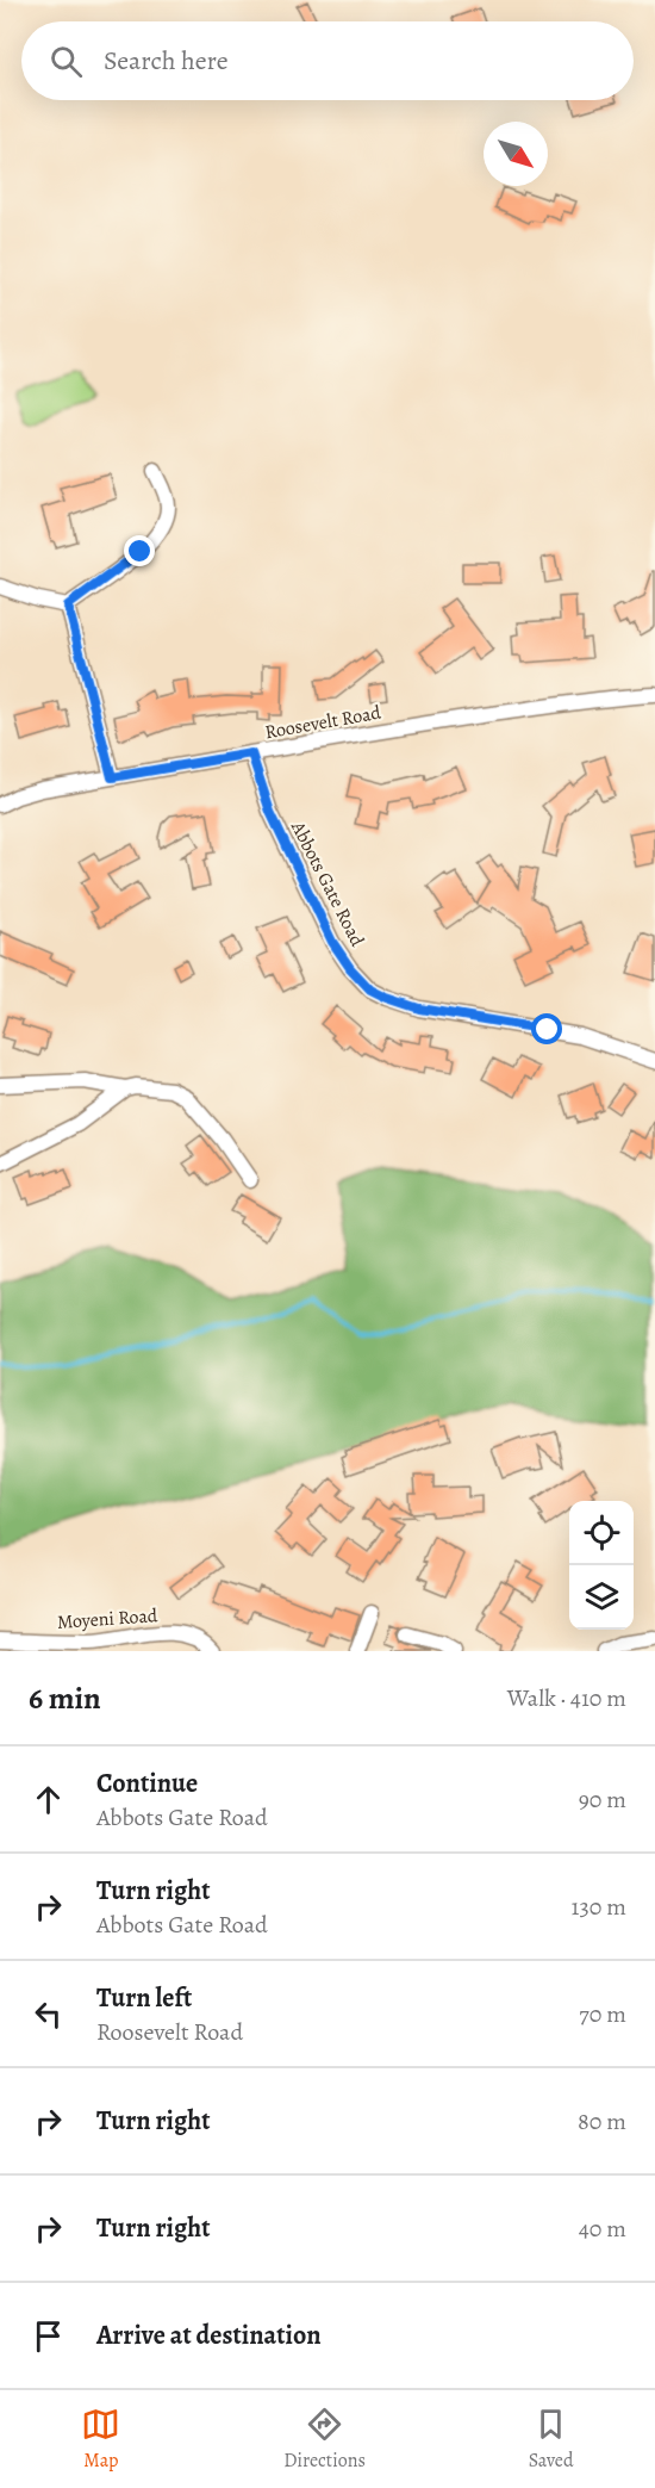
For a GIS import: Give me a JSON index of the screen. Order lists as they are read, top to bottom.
{
  "streets": {
    "street": ["Roosevelt Road", "Abbots Gate Road", "Moyeni Road"]
  },
  "crossings": [
    ["Roosevelt Road", "Abbots Gate Road"]
  ],
  "north": "bottom right",
  "page": {
    "search": "Search here",
    "heading": ["6 min", "Walk · 410 m"],
    "list": [
      ["Continue", "Abbots Gate Road", "90 m"],
      ["Turn right", "Abbots Gate Road", "130 m"],
      ["Turn left", "Roosevelt Road", "70 m"],
      ["Turn right", "80 m"],
      ["Turn right", "40 m"],
      "Arrive at destination"
    ],
    "nav": ["Map", "Directions", "Saved"]
  }
}
